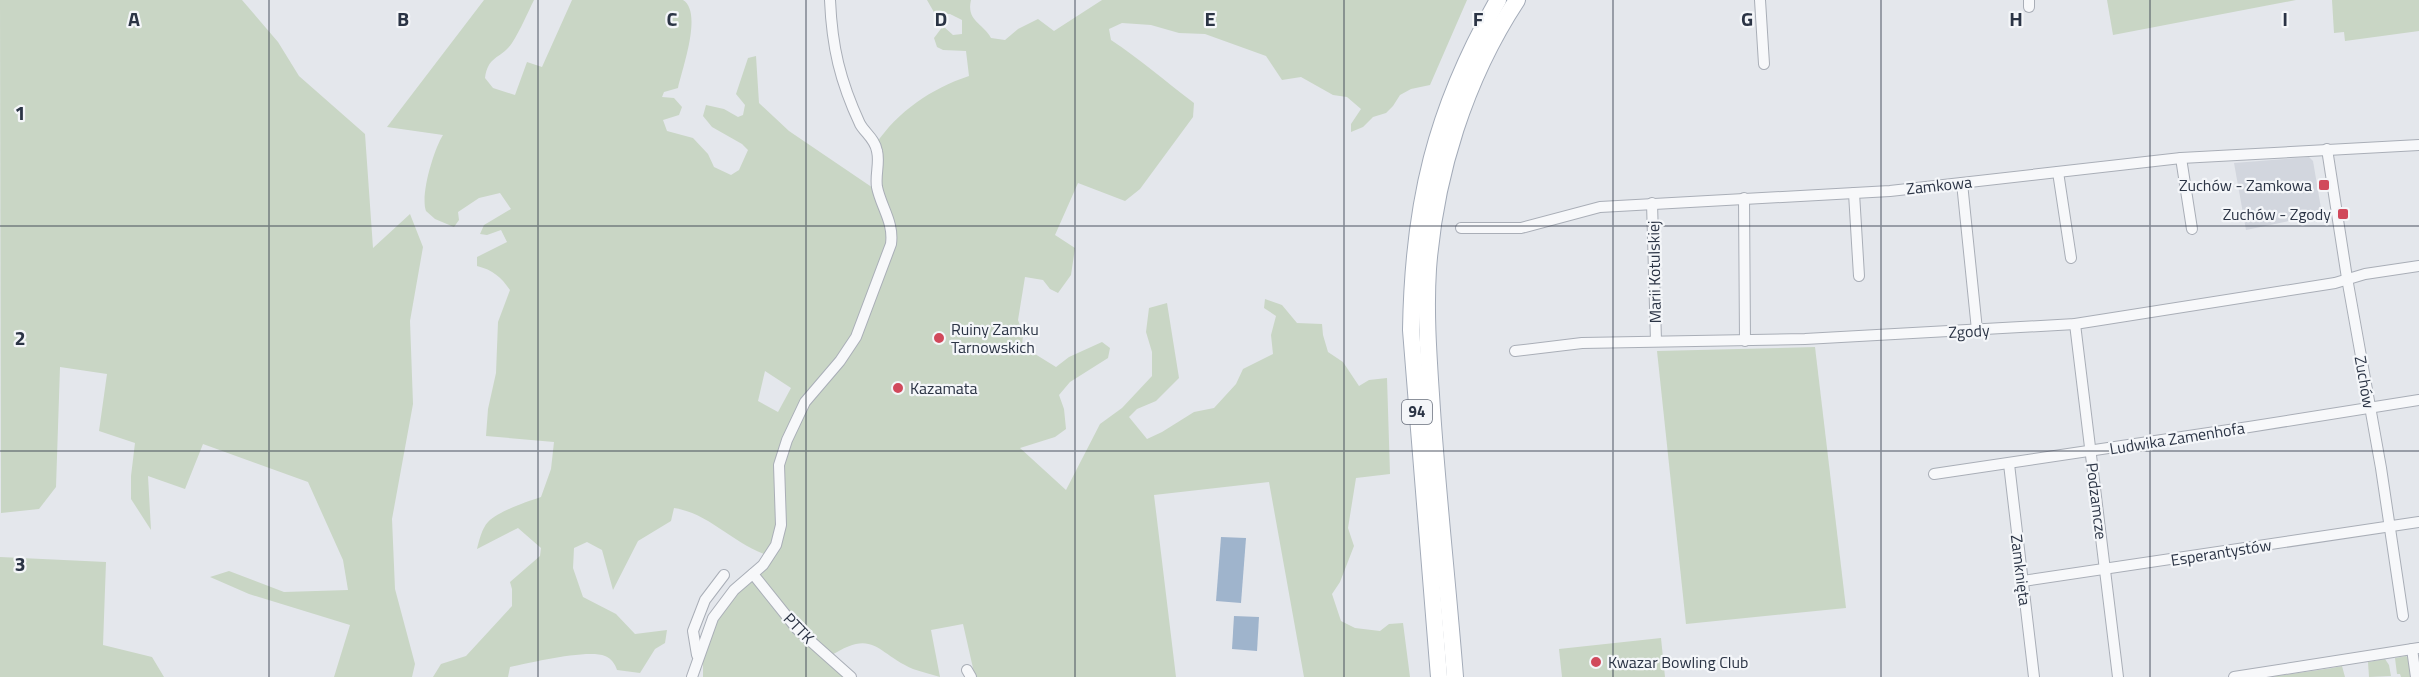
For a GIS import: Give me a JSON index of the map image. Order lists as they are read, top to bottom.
{
  "streets": {
    "main road": ["94"],
    "street": [
      "Zamkowa",
      "Marii Kotulskiej",
      "Zgody",
      "Zuchów",
      "Ludwika Zamenhofa",
      "Podzamcze",
      "Esperantystów",
      "Zamknięta",
      "PTTK"
    ]
  },
  "crossings": [
    ["Zamkowa", "Marii Kotulskiej"],
    ["Zamkowa", "Zuchów"],
    ["Marii Kotulskiej", "Zgody"],
    ["Zgody", "Zuchów"],
    ["Zgody", "Podzamcze"],
    ["Zuchów", "Ludwika Zamenhofa"],
    ["Zuchów", "Esperantystów"],
    ["Ludwika Zamenhofa", "Podzamcze"],
    ["Ludwika Zamenhofa", "Zamknięta"],
    ["Podzamcze", "Esperantystów"],
    ["Esperantystów", "Zamknięta"]
  ],
  "places": {
    "transit": ["Zuchów - Zamkowa", "Zuchów - Zgody"],
    "other": ["Ruiny Zamku Tarnowskich", "Kazamata", "Kwazar Bowling Club"]
  },
  "grid": {
    "columns": [
      "A",
      "B",
      "C",
      "D",
      "E",
      "F",
      "G",
      "H",
      "I"
    ],
    "rows": ["1", "2", "3"]
  }
}
